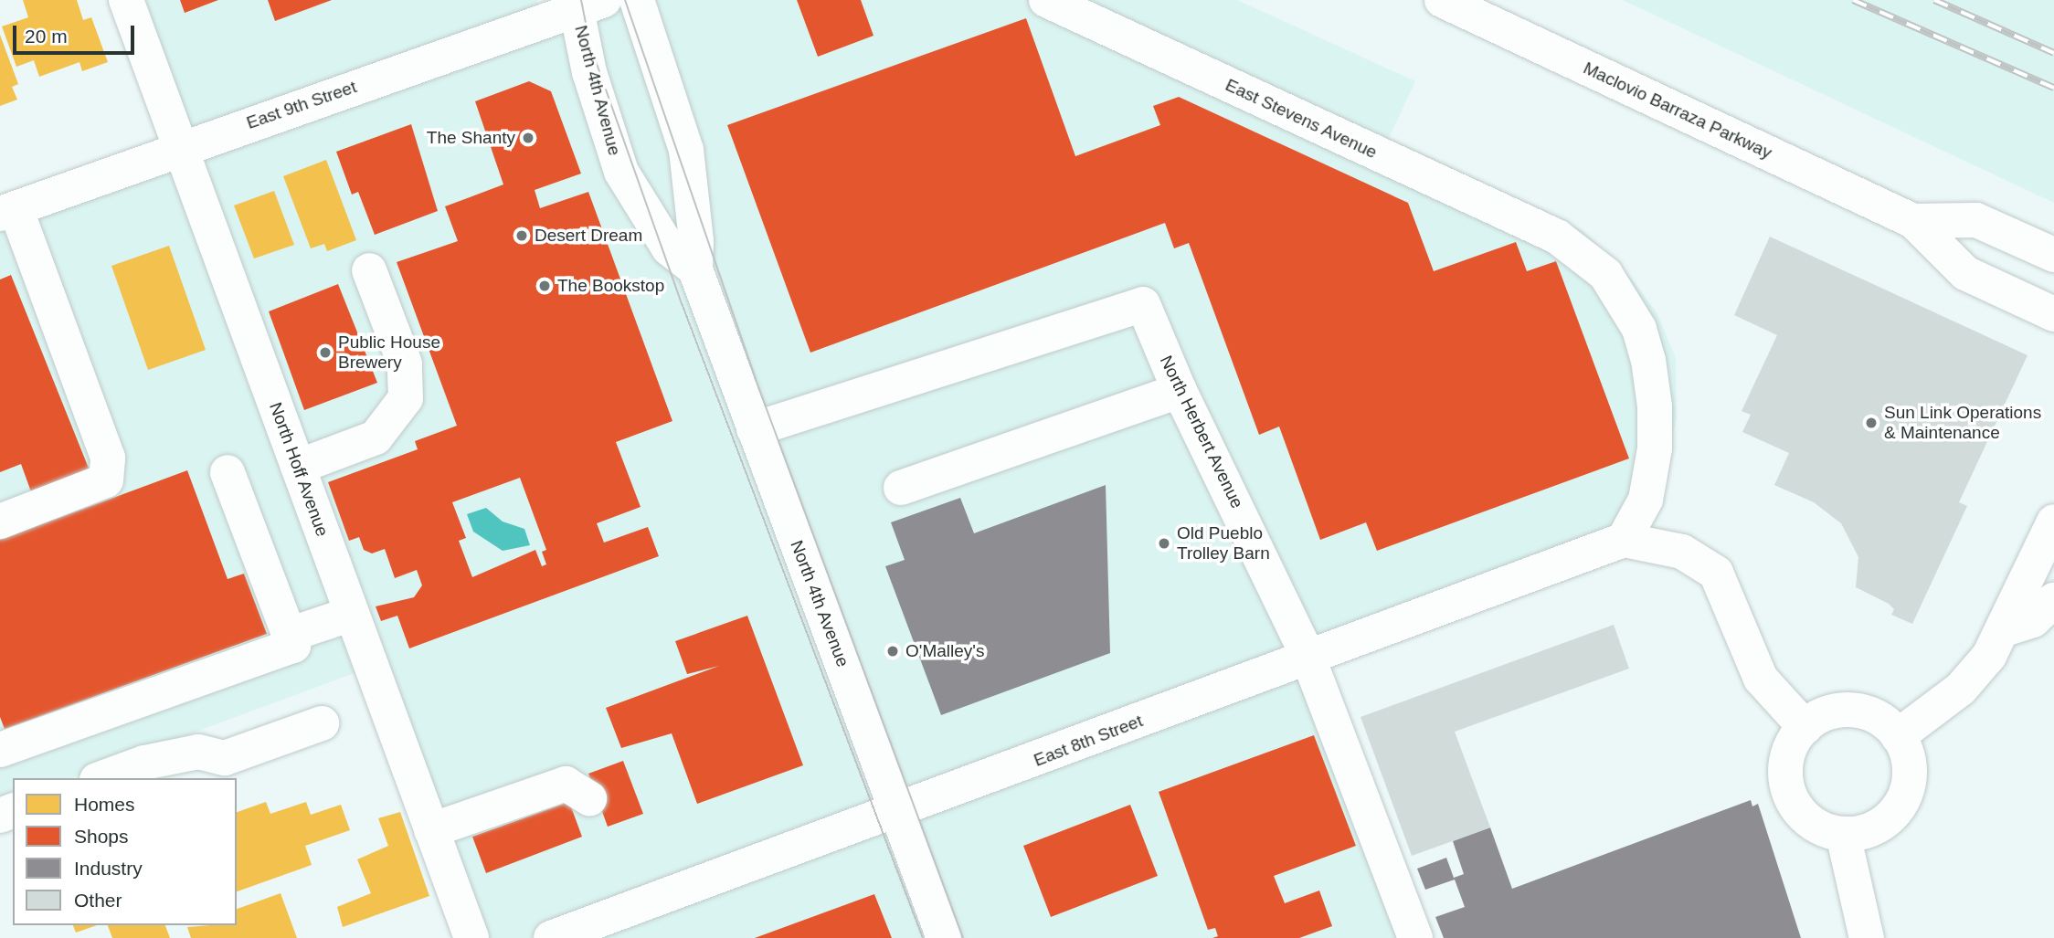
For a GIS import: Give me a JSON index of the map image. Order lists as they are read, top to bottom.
{
  "streets": {
    "street": [
      "North 4th Avenue",
      "East 9th Street",
      "Maclovio Barraza Parkway",
      "East Stevens Avenue",
      "North Herbert Avenue",
      "North Hoff Avenue",
      "East 8th Street"
    ]
  },
  "crossings": [
    ["North 4th Avenue", "East 9th Street"],
    ["North 4th Avenue", "North Herbert Avenue"],
    ["North 4th Avenue", "East 8th Street"],
    ["East 9th Street", "North Hoff Avenue"],
    ["East Stevens Avenue", "East 8th Street"],
    ["North Herbert Avenue", "East 8th Street"]
  ],
  "places": [
    "The Shanty",
    "Desert Dream",
    "The Bookstop",
    "Public House Brewery",
    "Sun Link Operations & Maintenance",
    "Old Pueblo Trolley Barn",
    "O'Malley's"
  ],
  "legend": [
    "Homes",
    "Shops",
    "Industry",
    "Other"
  ],
  "scale_bar": "20 m"
}
